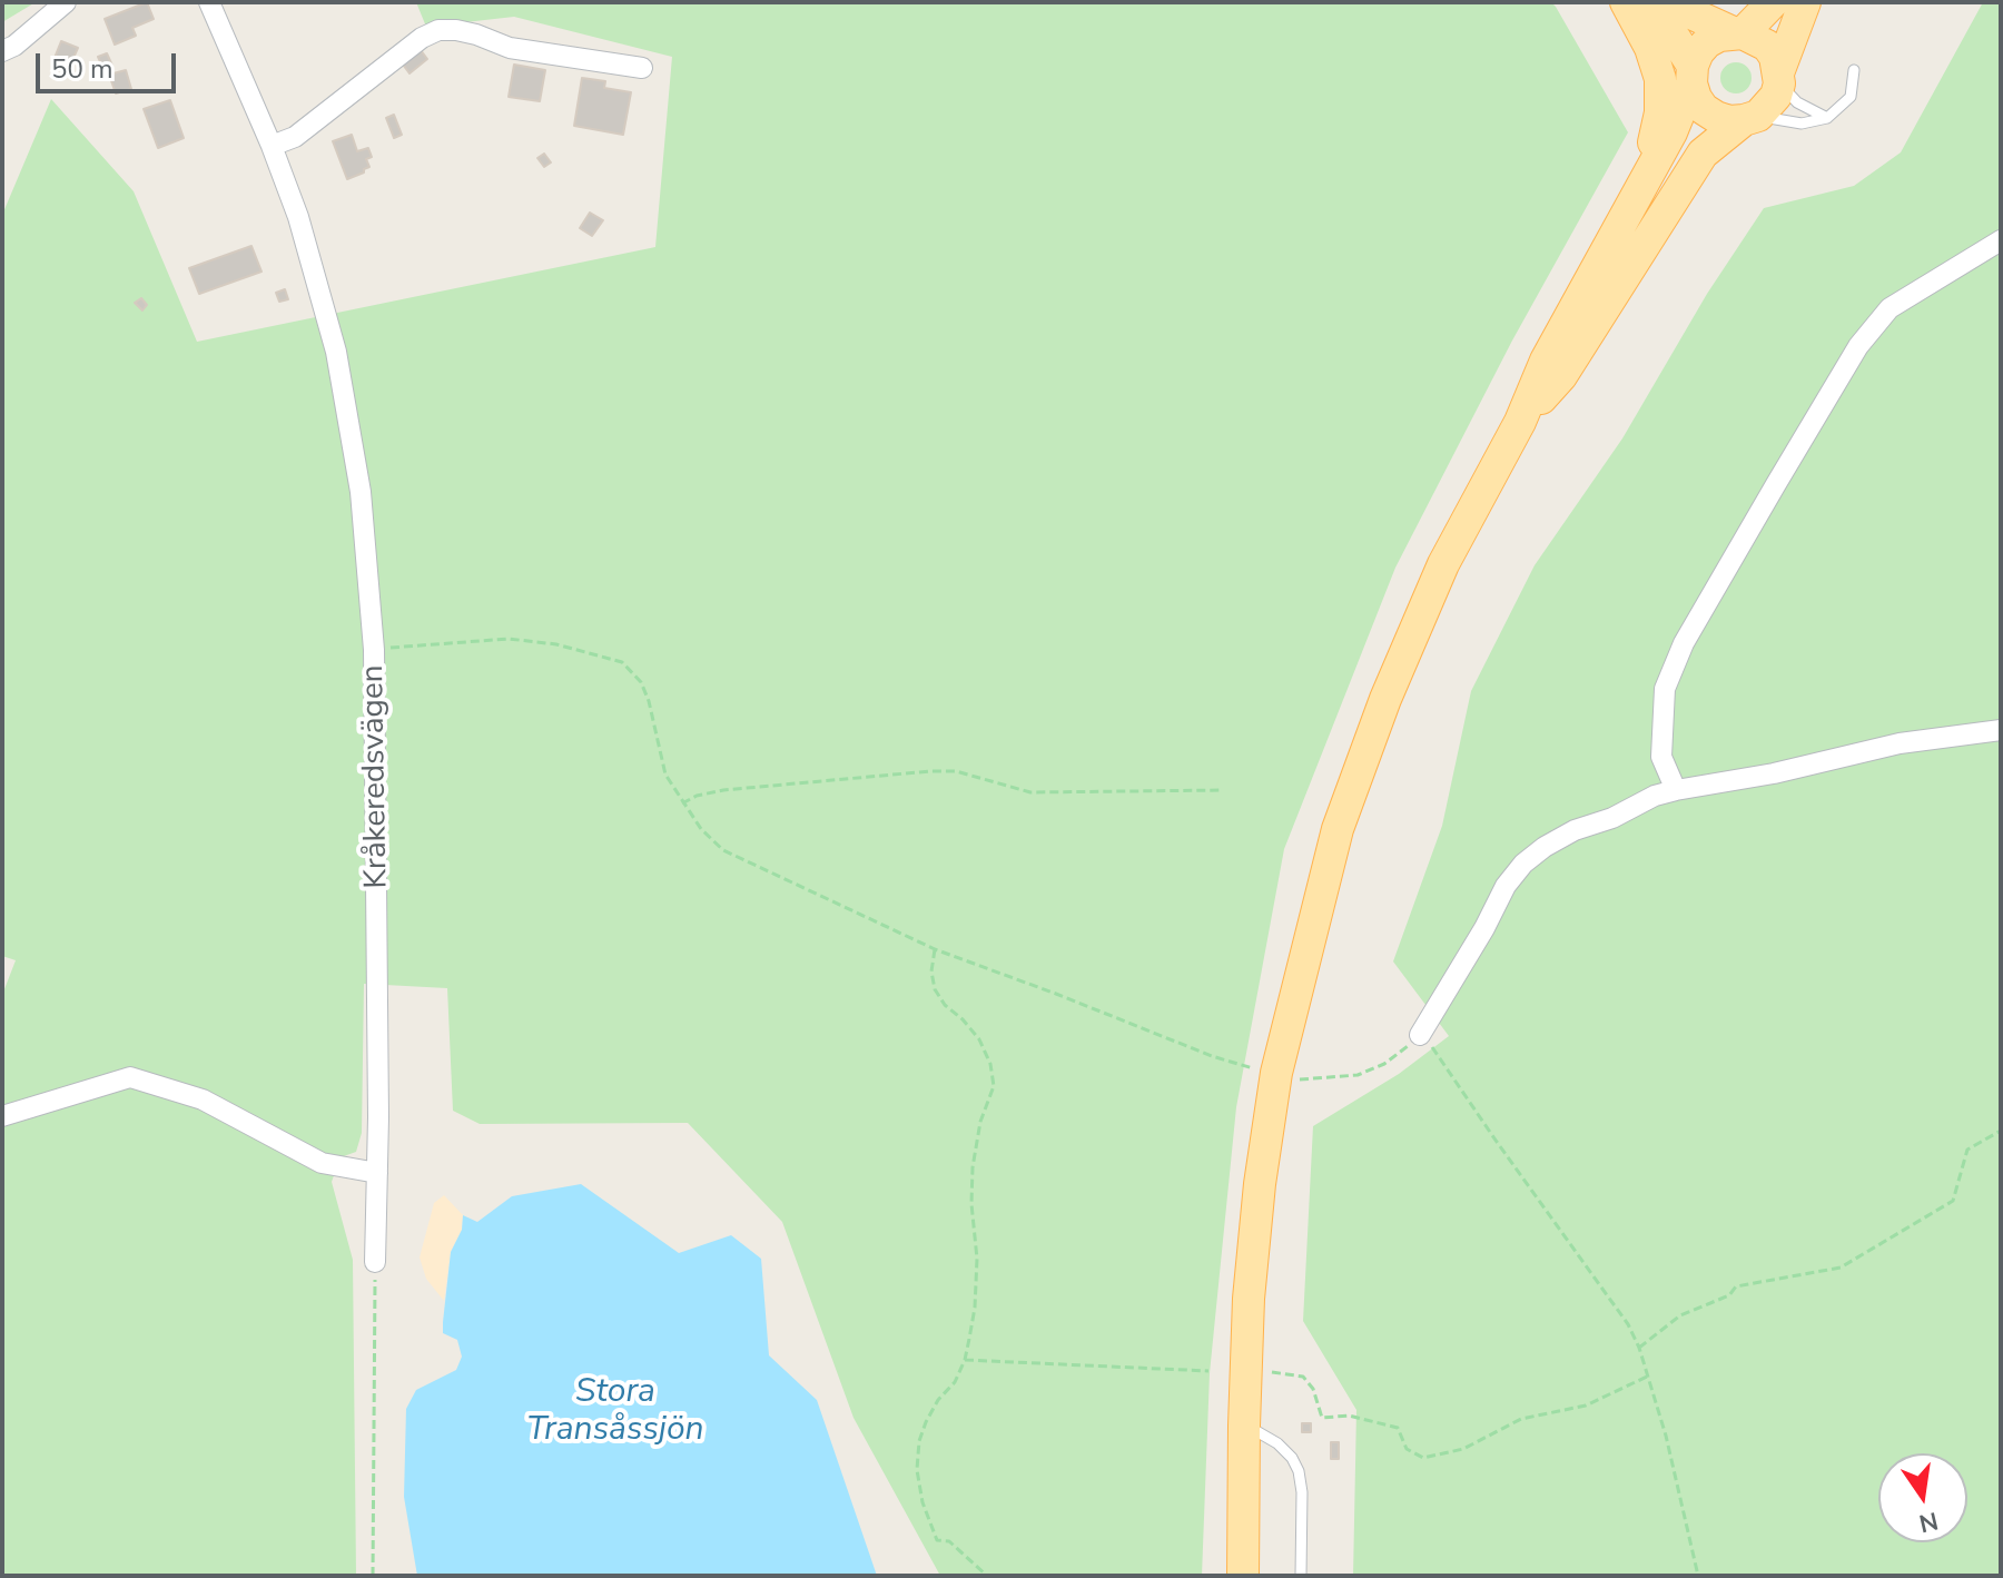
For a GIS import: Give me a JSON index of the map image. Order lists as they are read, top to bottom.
{
  "streets": {
    "street": ["Kråkeredsvägen"]
  },
  "water": ["Stora Transåssjön"],
  "scale_bar": "50 m",
  "north": "bottom"
}
